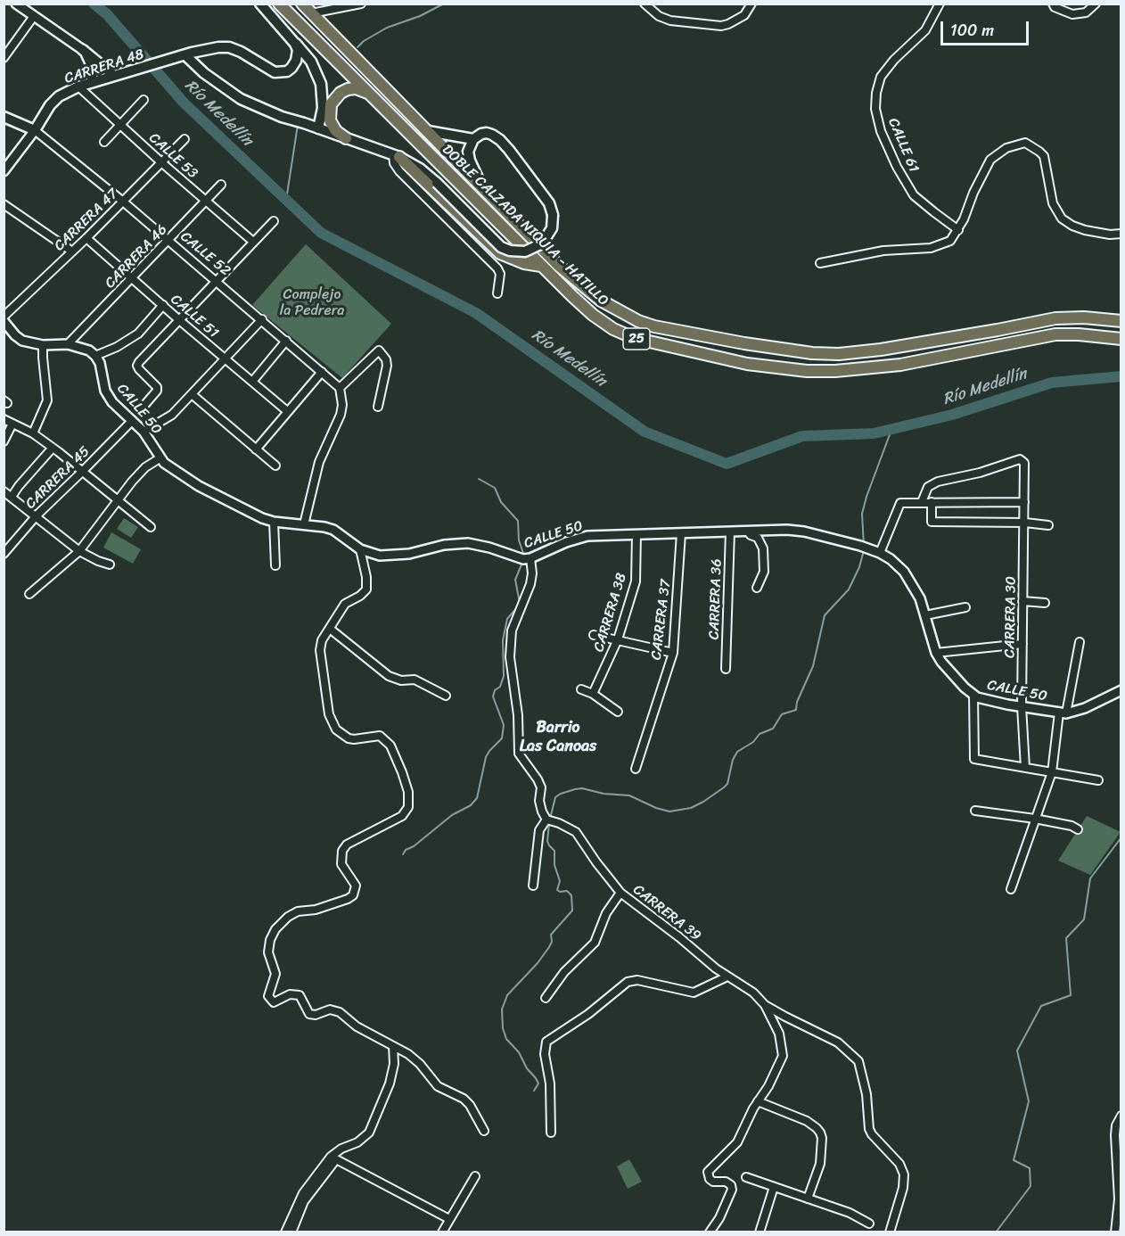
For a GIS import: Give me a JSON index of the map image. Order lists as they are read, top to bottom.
{
  "streets": {
    "highway": ["DOBLE CALZADA NIQUIA - HATILLO", "25"],
    "main road": ["CARRERA 48", "CALLE 52"],
    "street": [
      "CALLE 61",
      "CALLE 53",
      "CARRERA 47",
      "CARRERA 46",
      "CALLE 51",
      "CALLE 50",
      "CARRERA 45",
      "CARRERA 36",
      "CARRERA 38",
      "CARRERA 30",
      "CARRERA 37",
      "CARRERA 39"
    ]
  },
  "crossings": [
    ["CARRERA 48", "CALLE 53"],
    ["CARRERA 48", "CALLE 52"],
    ["CALLE 53", "CARRERA 47"],
    ["CALLE 53", "CARRERA 46"],
    ["CARRERA 47", "CALLE 52"],
    ["CARRERA 47", "CALLE 51"],
    ["CALLE 52", "CARRERA 46"],
    ["CARRERA 46", "CALLE 51"],
    ["CALLE 50", "CARRERA 45"],
    ["CALLE 50", "CARRERA 36"],
    ["CALLE 50", "CARRERA 38"],
    ["CALLE 50", "CARRERA 30"],
    ["CALLE 50", "CARRERA 37"]
  ],
  "districts": ["Barrio Las Canoas"],
  "water": ["Río Medellín"],
  "parks": ["Complejo la Pedrera"],
  "scale_bar": "100 m"
}
